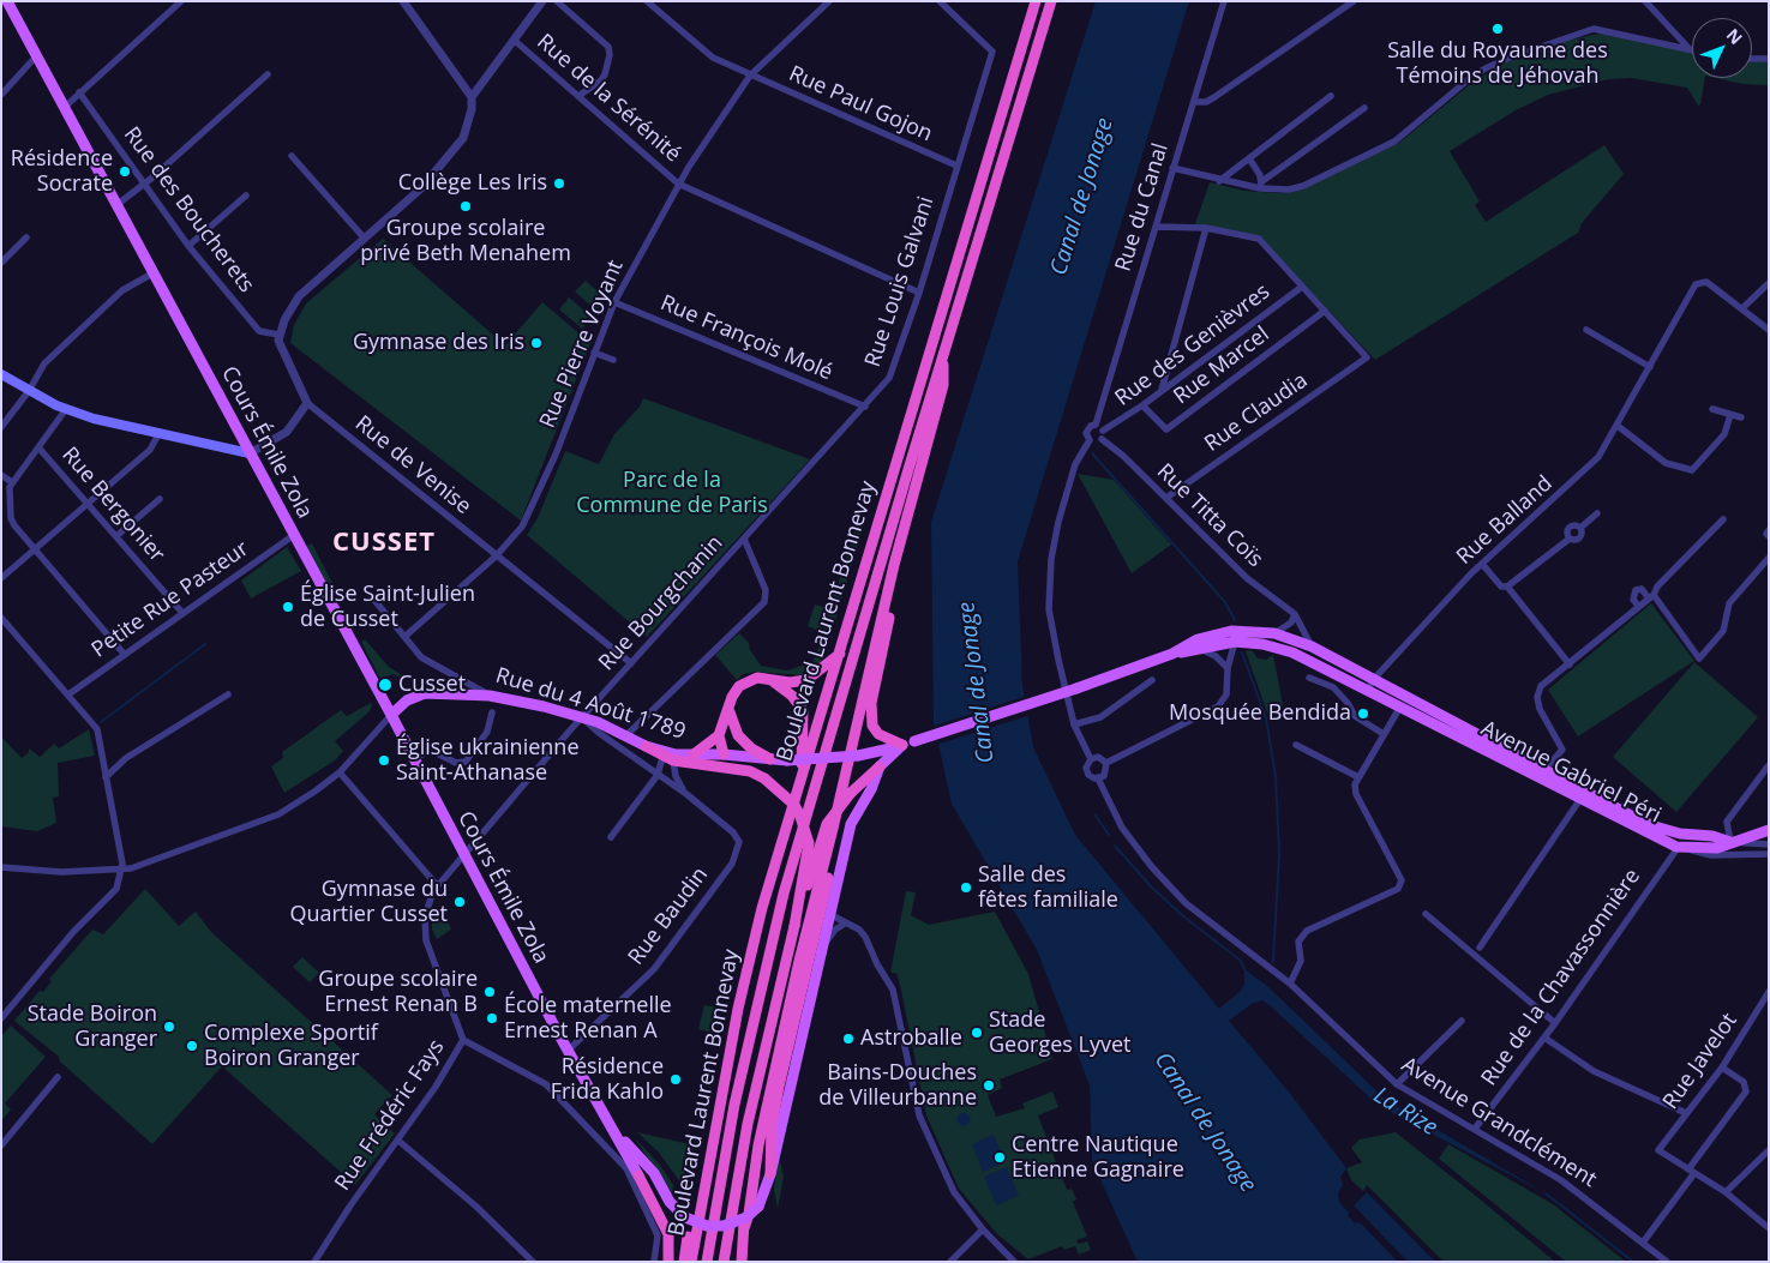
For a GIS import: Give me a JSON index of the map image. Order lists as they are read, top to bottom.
{
  "streets": {
    "highway": ["Boulevard Laurent Bonnevay"],
    "main road": ["Cours Émile Zola", "Rue du 4 Août 1789", "Avenue Gabriel Péri"],
    "street": [
      "Rue de la Sérénité",
      "Rue Paul Gojon",
      "Rue du Canal",
      "Rue des Boucherets",
      "Rue Louis Galvani",
      "Rue François Molé",
      "Rue Pierre Voyant",
      "Rue des Genièvres",
      "Rue Marcel",
      "Rue Claudia",
      "Rue de Venise",
      "Rue Bergonier",
      "Rue Titta Coïs",
      "Rue Balland",
      "Petite Rue Pasteur",
      "Rue Bourgchanin",
      "Rue Baudin",
      "Rue de la Chavassonnière",
      "Rue Javelot",
      "Rue Frédéric Fays",
      "Avenue Grandclément"
    ]
  },
  "crossings": [
    ["Rue de la Sérénité", "Rue Louis Galvani"],
    ["Rue de la Sérénité", "Rue Pierre Voyant"],
    ["Rue Paul Gojon", "Rue Louis Galvani"],
    ["Rue Paul Gojon", "Rue Pierre Voyant"],
    ["Rue du Canal", "Rue des Genièvres"],
    ["Rue du Canal", "Rue Titta Coïs"],
    ["Rue Louis Galvani", "Rue François Molé"],
    ["Rue Louis Galvani", "Rue Bourgchanin"],
    ["Rue François Molé", "Rue Pierre Voyant"],
    ["Rue Pierre Voyant", "Rue de Venise"],
    ["Rue Pierre Voyant", "Rue du 4 Août 1789"],
    ["Rue des Genièvres", "Rue Marcel"],
    ["Rue des Genièvres", "Rue Titta Coïs"],
    ["Rue Marcel", "Rue Claudia"],
    ["Rue Claudia", "Rue Titta Coïs"],
    ["Cours Émile Zola", "Petite Rue Pasteur"],
    ["Cours Émile Zola", "Rue Bourgchanin"],
    ["Cours Émile Zola", "Rue Baudin"],
    ["Cours Émile Zola", "Rue Frédéric Fays"],
    ["Rue de Venise", "Rue Bourgchanin"],
    ["Rue Bergonier", "Petite Rue Pasteur"],
    ["Rue Titta Coïs", "Avenue Gabriel Péri"],
    ["Rue Balland", "Avenue Gabriel Péri"],
    ["Rue Bourgchanin", "Rue du 4 Août 1789"],
    ["Rue Bourgchanin", "Rue Frédéric Fays"],
    ["Avenue Gabriel Péri", "Rue de la Chavassonnière"],
    ["Rue de la Chavassonnière", "Avenue Grandclément"]
  ],
  "districts": ["CUSSET"],
  "water": ["Canal de Jonage", "La Rize"],
  "parks": ["Parc de la Commune de Paris"],
  "places": [
    "Salle du Royaume des Témoins de Jéhovah",
    "Résidence Socrate",
    "Collège Les Iris",
    "Groupe scolaire privé Beth Menahem",
    "Gymnase des Iris",
    "Église Saint-Julien de Cusset",
    "Cusset",
    "Mosquée Bendida",
    "Église ukrainienne Saint-Athanase",
    "Salle des fêtes familiale",
    "Gymnase du Quartier Cusset",
    "Groupe scolaire Ernest Renan B",
    "École maternelle Ernest Renan A",
    "Stade Boiron Granger",
    "Stade Georges Lyvet",
    "Astroballe",
    "Complexe Sportif Boiron Granger",
    "Résidence Frida Kahlo",
    "Bains-Douches de Villeurbanne",
    "Centre Nautique Etienne Gagnaire"
  ],
  "north": "top right"
}
